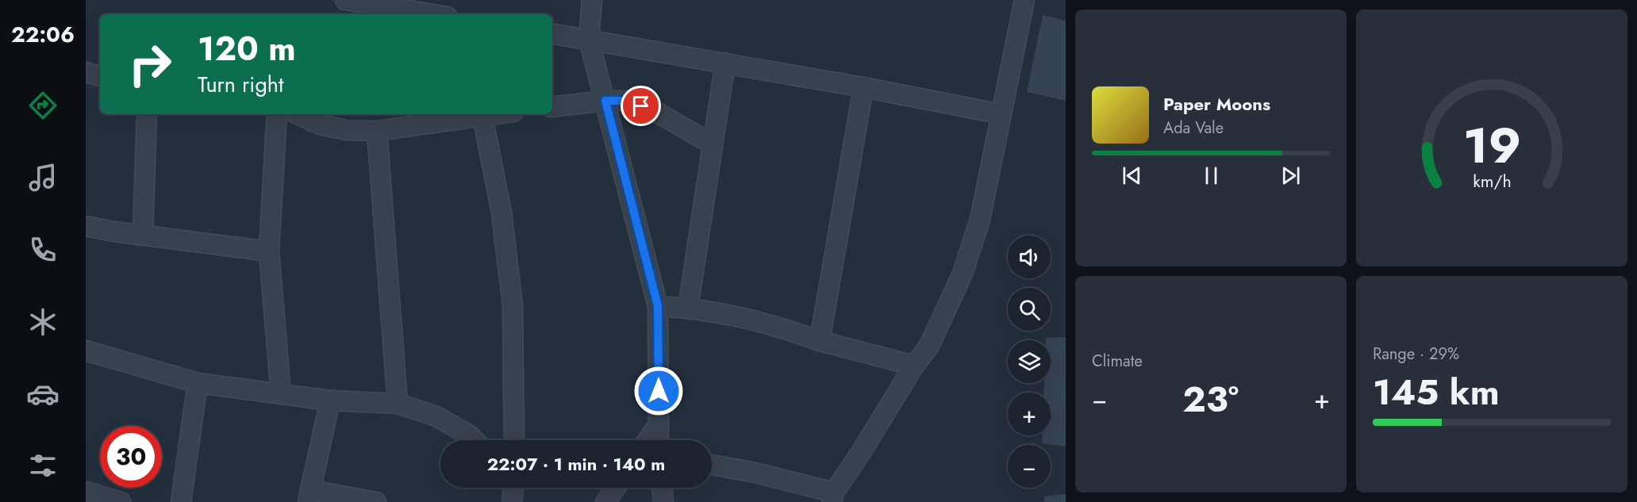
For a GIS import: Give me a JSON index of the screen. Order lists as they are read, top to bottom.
{
  "page": {
    "tabs": "22:06",
    "turn": ["120 m", "Turn right"],
    "song": ["Paper Moons", "Ada Vale"],
    "map_buttons": ["+", "−"],
    "tile": [
      "Climate",
      ["Range · 29%", "145 km"]
    ],
    "heat": ["−", "23°", "+"],
    "limit": "30",
    "trip": "22:07 · 1 min · 140 m",
    "gauge": ["19", "km/h"]
  }
}
